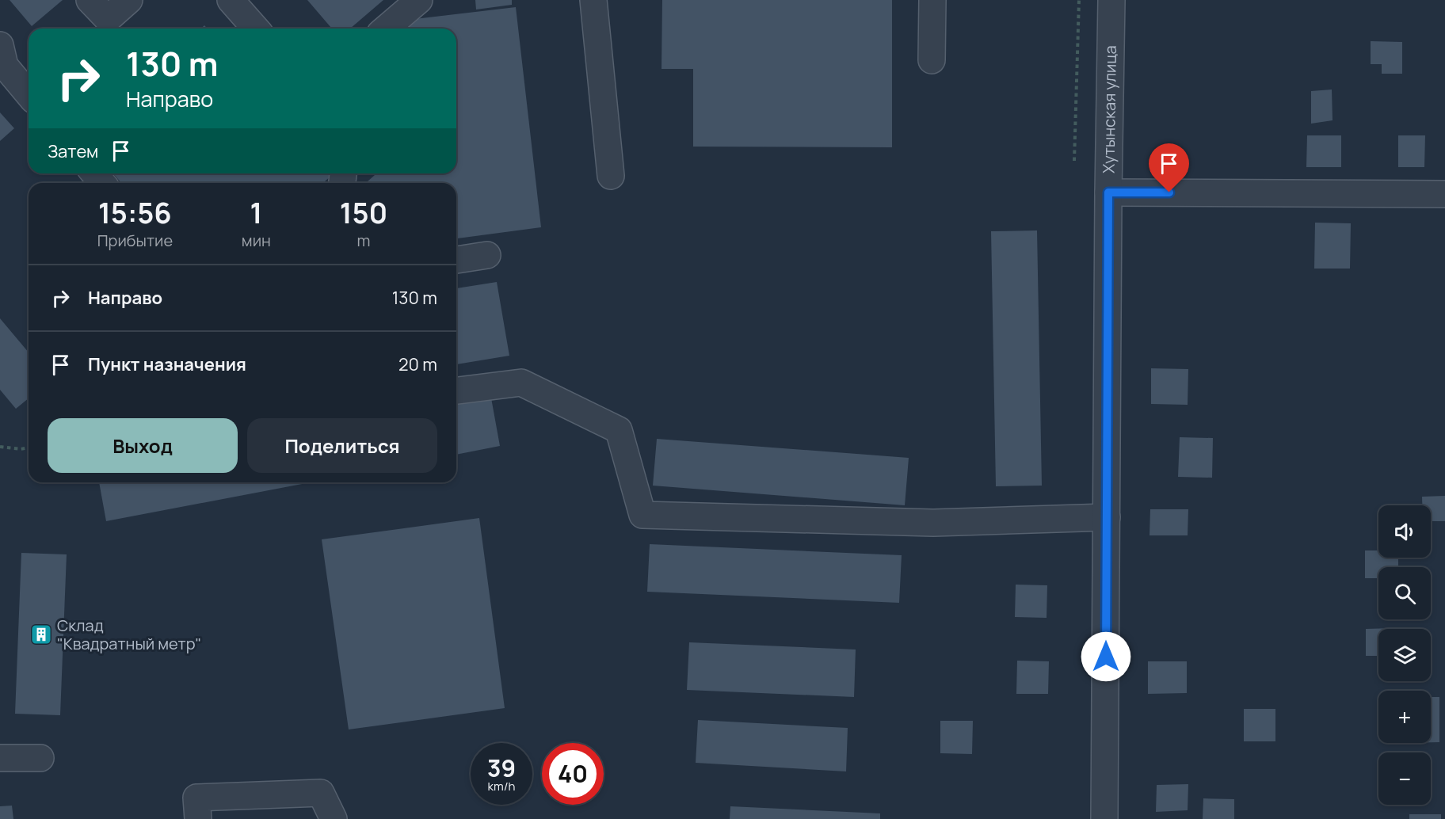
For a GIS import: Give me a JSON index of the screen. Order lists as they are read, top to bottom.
{
  "streets": {
    "street": ["Хутынская улица"]
  },
  "places": {
    "building": ["Склад \"Квадратный метр\""]
  },
  "page": {
    "turn": ["130 m", "Направо"],
    "then": "Затем",
    "eta": [
      "15:56",
      "Прибытие",
      "1",
      "мин",
      "150",
      "m"
    ],
    "list": [
      {
        "name": "Направо",
        "value": "130 m"
      },
      {
        "name": "Пункт назначения",
        "value": "20 m"
      }
    ],
    "buttons": ["Выход", "Поделиться"],
    "map_buttons": ["+", "−"],
    "speed": "39 km/h",
    "limit": "40"
  }
}
